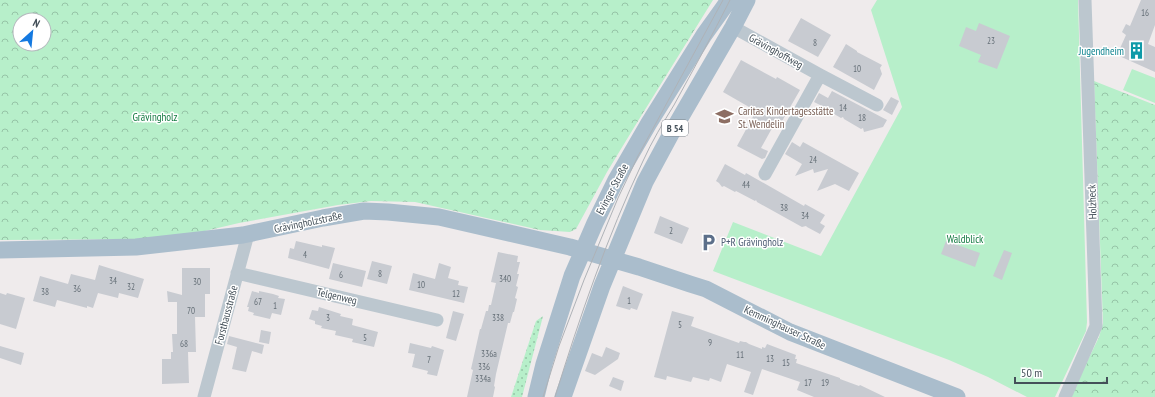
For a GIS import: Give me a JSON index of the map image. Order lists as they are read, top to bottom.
{
  "streets": {
    "main road": [
      "B 54",
      "Evinger Straße",
      "Grävingholzstraße",
      "Kemminghauser Straße"
    ],
    "street": [
      "Grävinghoffweg",
      "Holzheck",
      "Telgenweg",
      "Forsthausstraße"
    ]
  },
  "crossings": [
    ["Grävinghoffweg", "B 54"],
    ["B 54", "Grävingholzstraße"],
    ["B 54", "Kemminghauser Straße"],
    ["Evinger Straße", "Grävingholzstraße"],
    ["Grävingholzstraße", "Forsthausstraße"],
    ["Grävingholzstraße", "Kemminghauser Straße"],
    ["Telgenweg", "Forsthausstraße"]
  ],
  "parks": ["Grävingholz", "Waldblick"],
  "places": {
    "building": ["Jugendheim"],
    "school or university": ["Caritas Kindertagesstätte St. Wendelin"],
    "parking": ["P+R Grävingholz"]
  },
  "house_numbers": [
    "16",
    "23",
    "8",
    "10",
    "14",
    "18",
    "24",
    "44",
    "38",
    "34",
    "2",
    "4",
    "8",
    "6",
    "340",
    "34",
    "30",
    "10",
    "32",
    "36",
    "38",
    "12",
    "1",
    "67",
    "1",
    "70",
    "3",
    "338",
    "5",
    "5",
    "9",
    "68",
    "336a",
    "11",
    "13",
    "7",
    "15",
    "336",
    "334a",
    "17",
    "19"
  ],
  "scale_bar": "50 m",
  "north": "top right"
}
